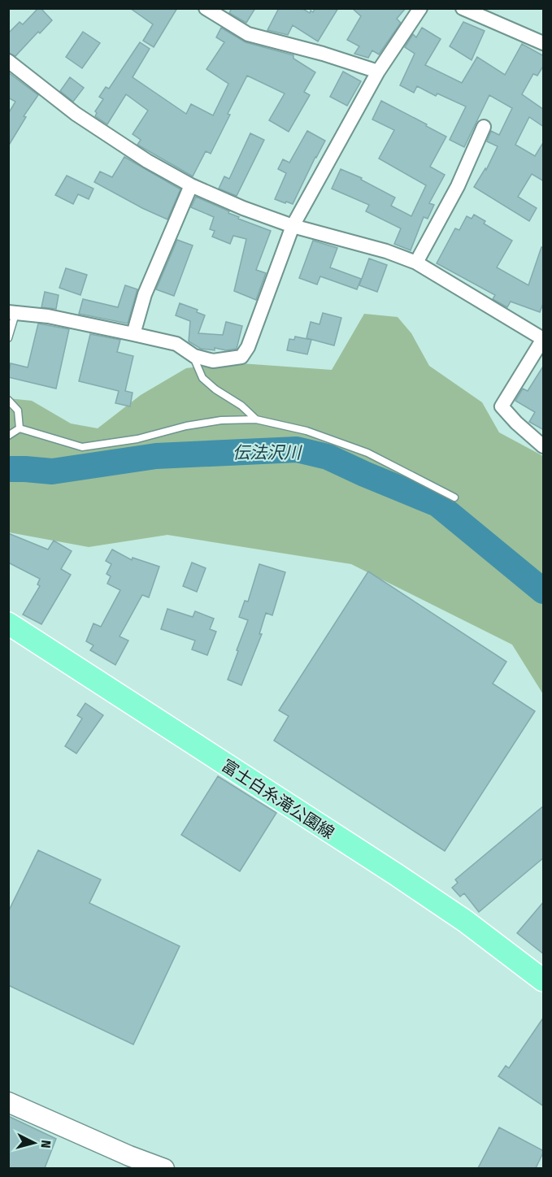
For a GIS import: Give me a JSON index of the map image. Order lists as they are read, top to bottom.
{
  "streets": {
    "main road": ["富士白糸滝公園線"]
  },
  "water": ["伝法沢川"],
  "north": "right"
}
